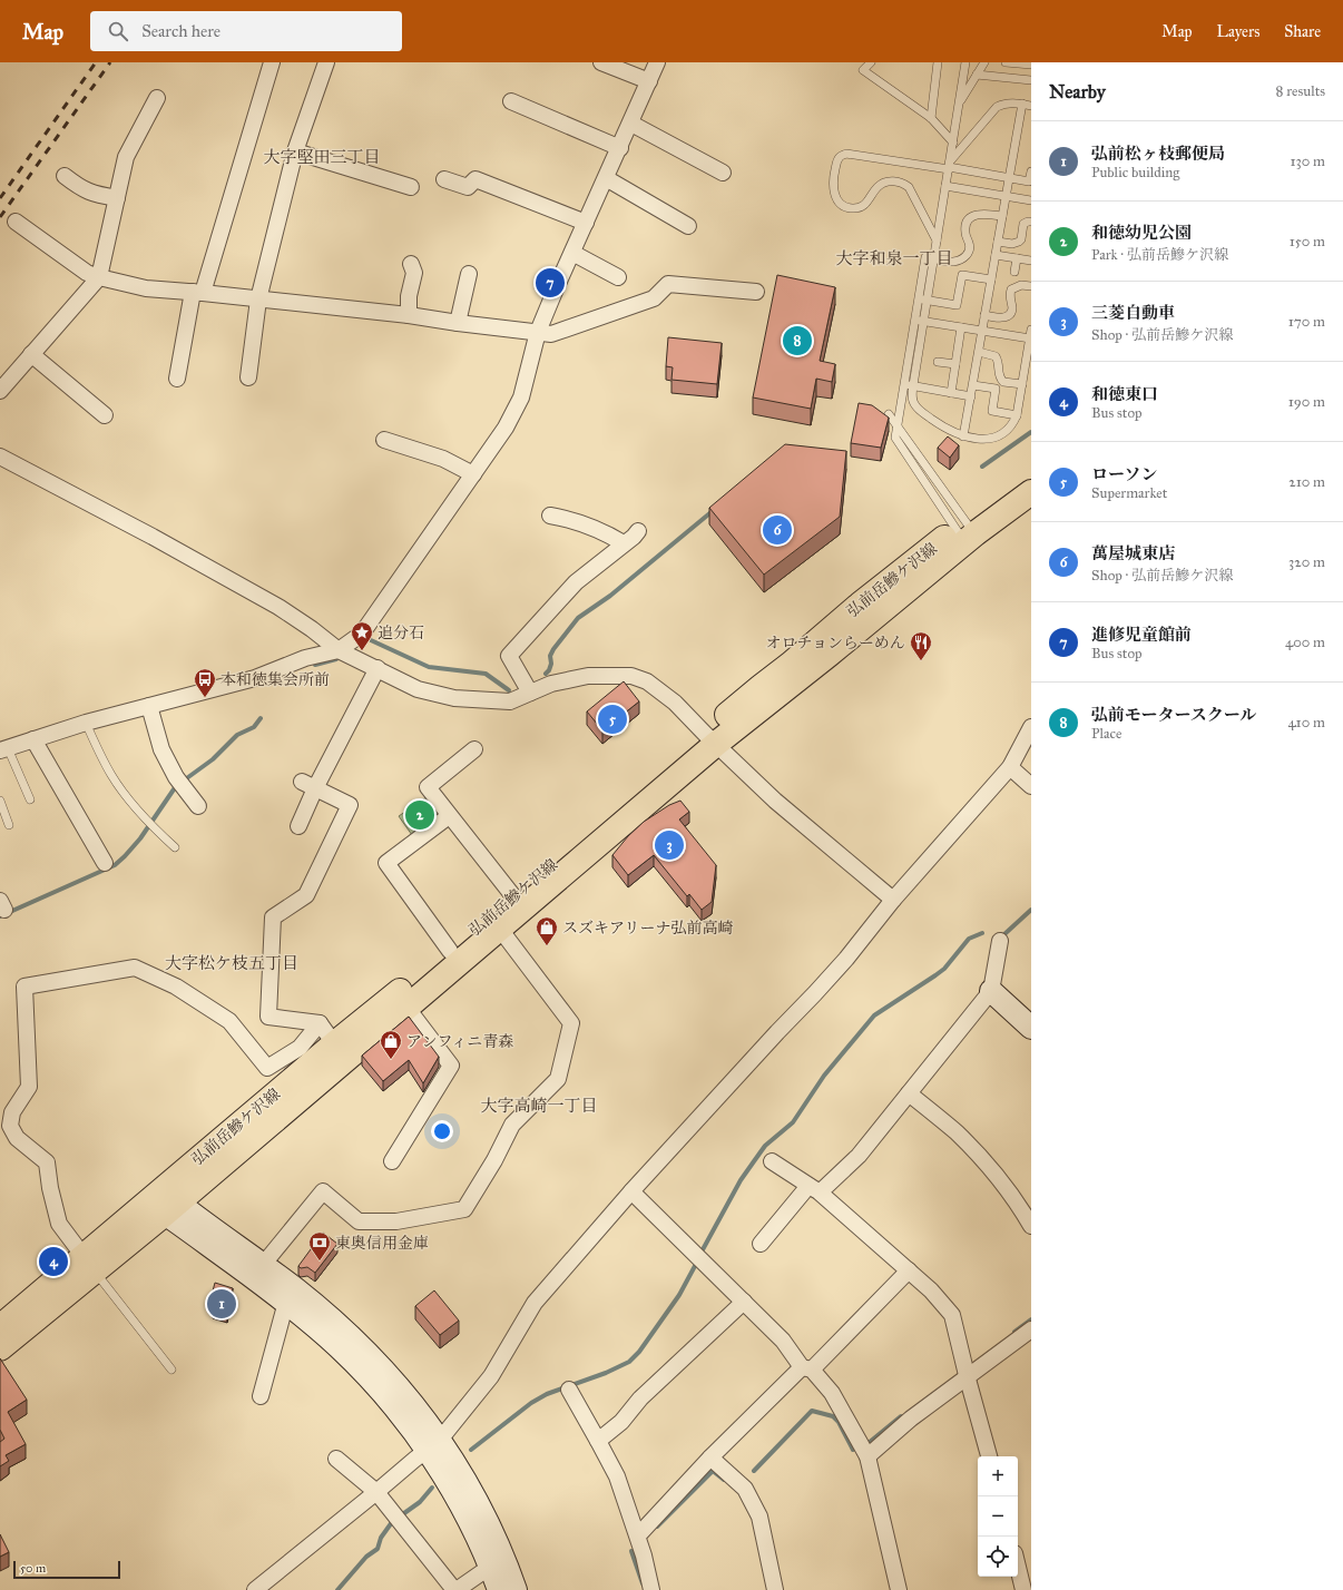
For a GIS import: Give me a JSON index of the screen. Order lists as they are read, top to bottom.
{
  "streets": {
    "main road": ["弘前岳鰺ケ沢線"]
  },
  "districts": [
    "大字堅田三丁目",
    "大字和泉一丁目",
    "大字松ケ枝五丁目",
    "大字高崎一丁目"
  ],
  "places": {
    "place": ["追分石"],
    "restaurant": ["オロチョンらーめん"],
    "bus stop": ["本和徳集会所前"],
    "shop": ["スズキアリーナ弘前高崎", "アンフィニ青森"],
    "bank": ["東奥信用金庫"]
  },
  "scale_bar": "50 m",
  "page": {
    "header": "Map",
    "search": "Search here",
    "nav": ["Map", "Layers", "Share"],
    "heading": ["Nearby", "8 results"],
    "list": [
      {
        "mark": "1",
        "name": "弘前松ヶ枝郵便局",
        "note": "Public building",
        "value": "130 m"
      },
      {
        "mark": "2",
        "name": "和徳幼児公園",
        "note": "Park · 弘前岳鰺ケ沢線",
        "value": "150 m"
      },
      {
        "mark": "3",
        "name": "三菱自動車",
        "note": "Shop · 弘前岳鰺ケ沢線",
        "value": "170 m"
      },
      {
        "mark": "4",
        "name": "和徳東口",
        "note": "Bus stop",
        "value": "190 m"
      },
      {
        "mark": "5",
        "name": "ローソン",
        "note": "Supermarket",
        "value": "210 m"
      },
      {
        "mark": "6",
        "name": "萬屋城東店",
        "note": "Shop · 弘前岳鰺ケ沢線",
        "value": "320 m"
      },
      {
        "mark": "7",
        "name": "進修児童館前",
        "note": "Bus stop",
        "value": "400 m"
      },
      {
        "mark": "8",
        "name": "弘前モータースクール",
        "note": "Place",
        "value": "410 m"
      }
    ],
    "pins": [
      "7",
      "8",
      "6",
      "5",
      "2",
      "3",
      "4",
      "1"
    ],
    "map_buttons": ["+", "−"],
    "scale": "50 m"
  }
}
